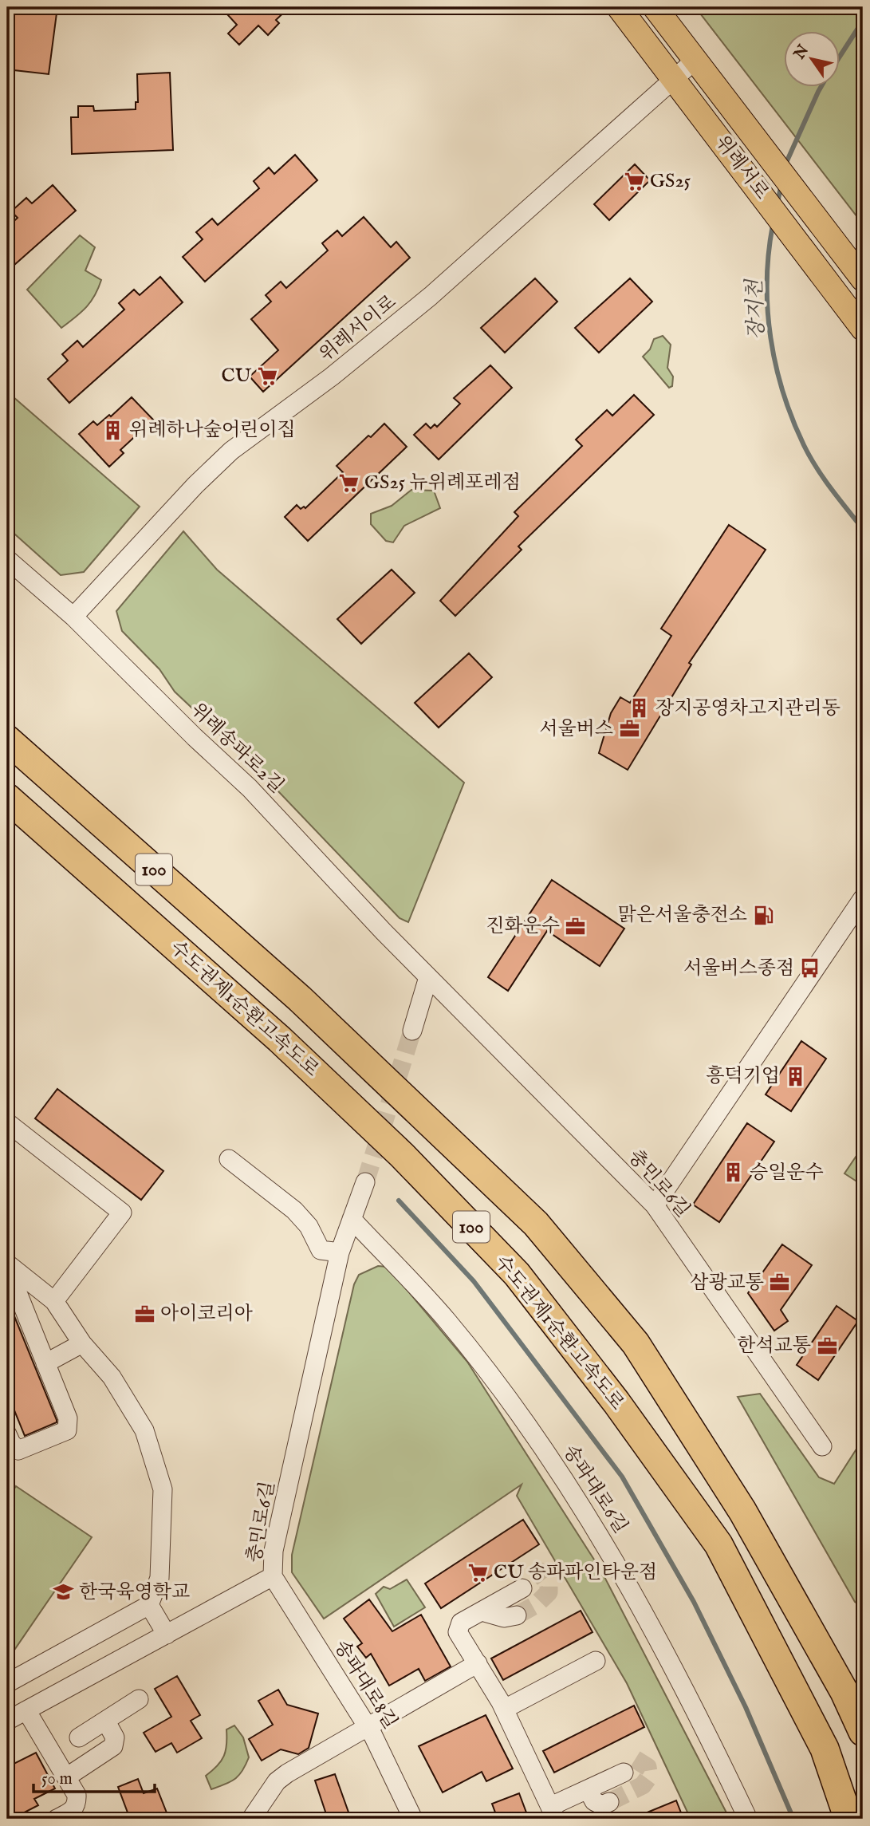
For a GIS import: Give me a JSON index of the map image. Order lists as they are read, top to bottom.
{
  "streets": {
    "highway": ["100", "수도권제1순환고속도로"],
    "main road": ["위례서로"],
    "street": [
      "위례서이로",
      "위례송파로2길",
      "충민로6길",
      "송파대로6길",
      "송파대로8길"
    ]
  },
  "crossings": [
    ["위례서로", "위례서이로"],
    ["위례서이로", "위례송파로2길"],
    ["위례송파로2길", "충민로6길"],
    ["충민로6길", "송파대로6길"],
    ["충민로6길", "송파대로8길"]
  ],
  "water": ["장지천"],
  "places": {
    "supermarket": [
      "GS25",
      "CU",
      "GS25 뉴위례포레점",
      "CU 송파파인타운점"
    ],
    "building": [
      "위례하나숲어린이집",
      "장지공영차고지관리동",
      "흥덕기업",
      "승일운수"
    ],
    "office": [
      "서울버스",
      "진화운수",
      "삼광교통",
      "아이코리아",
      "한석교통"
    ],
    "fuel station": ["맑은서울충전소"],
    "bus stop": ["서울버스종점"],
    "school or university": ["한국육영학교"]
  },
  "scale_bar": "50 m",
  "north": "top left"
}
